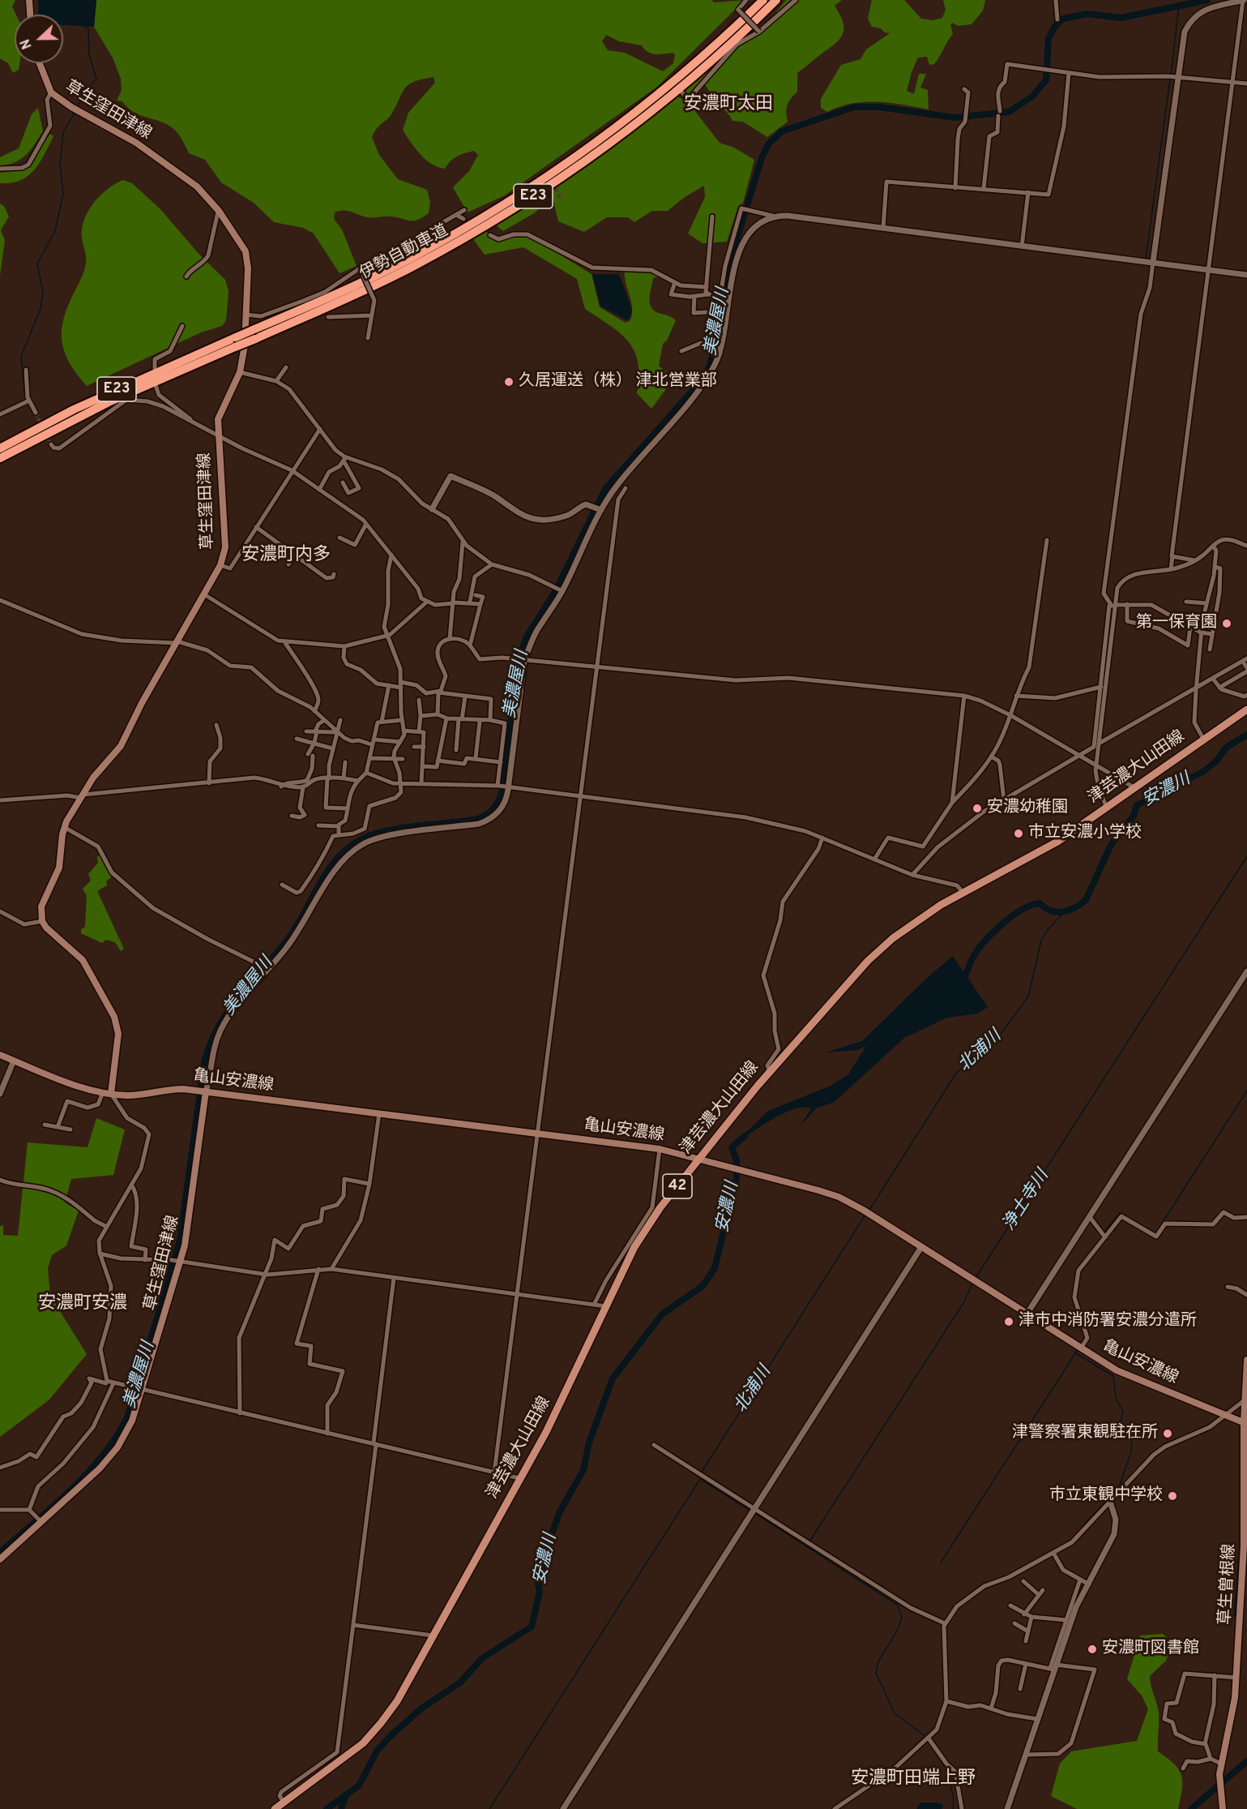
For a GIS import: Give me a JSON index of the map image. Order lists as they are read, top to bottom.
{
  "streets": {
    "highway": ["E23", "伊勢自動車道"],
    "main road": [
      "草生窪田津線",
      "津芸濃大山田線",
      "亀山安濃線",
      "42",
      "草生曽根線"
    ]
  },
  "crossings": [
    ["草生窪田津線", "亀山安濃線"],
    ["津芸濃大山田線", "亀山安濃線"],
    ["亀山安濃線", "草生曽根線"]
  ],
  "districts": [
    "安濃町太田",
    "安濃町内多",
    "安濃町安濃",
    "安濃町田端上野"
  ],
  "water": [
    "美濃屋川",
    "安濃川",
    "北浦川",
    "浄土寺川"
  ],
  "places": [
    "久居運送（株） 津北営業部",
    "第一保育園",
    "安濃幼稚園",
    "市立安濃小学校",
    "津市中消防署安濃分遣所",
    "津警察署東観駐在所",
    "市立東観中学校",
    "安濃町図書館"
  ],
  "north": "left"
}
